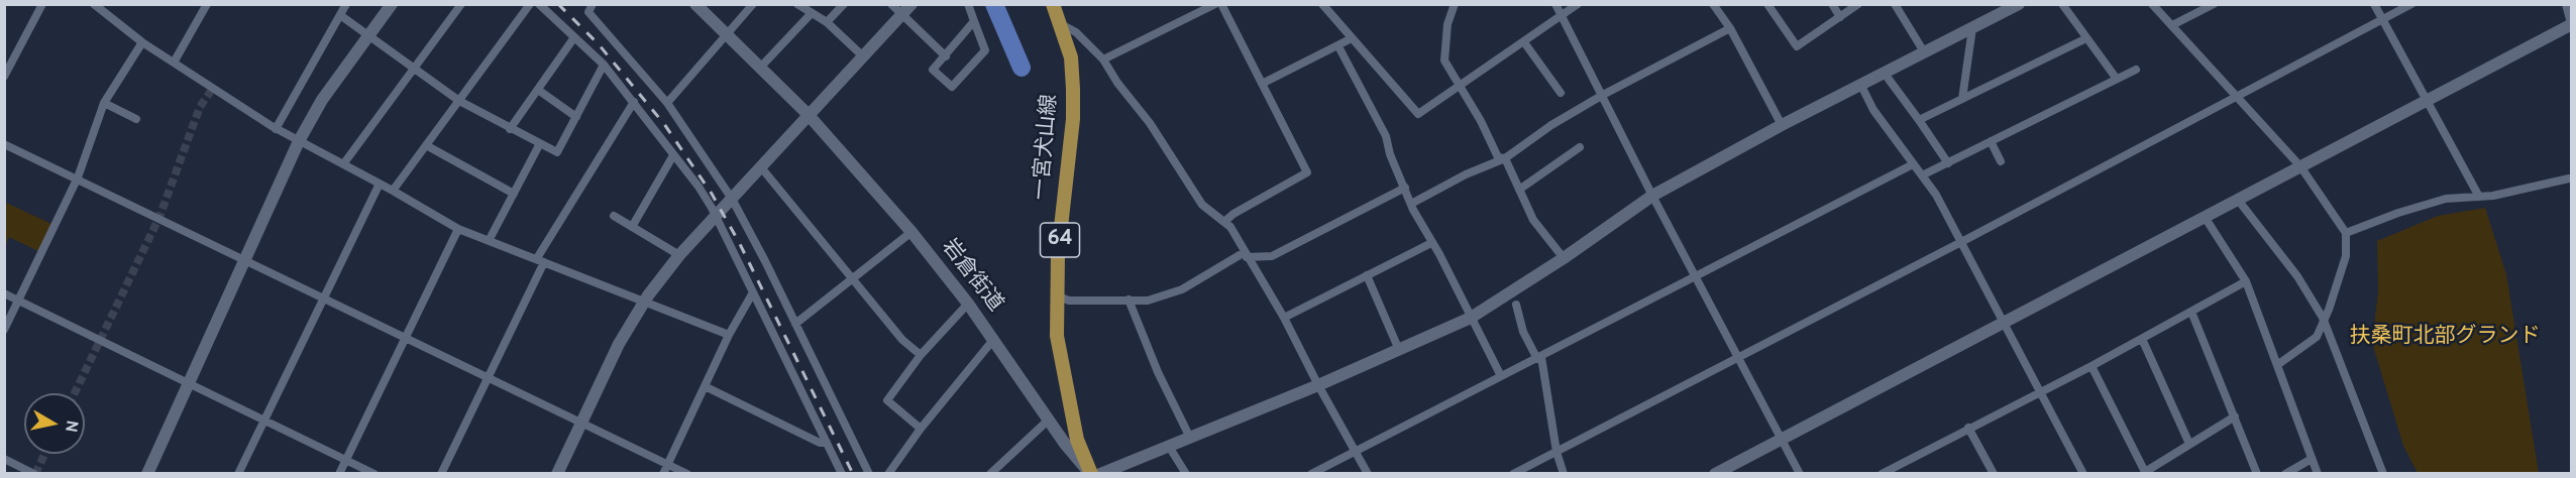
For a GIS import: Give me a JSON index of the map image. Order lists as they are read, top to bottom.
{
  "streets": {
    "main road": ["一宮犬山線", "64"],
    "street": ["岩倉街道"]
  },
  "crossings": [
    ["一宮犬山線", "岩倉街道"]
  ],
  "parks": ["扶桑町北部グランド"],
  "north": "right"
}
